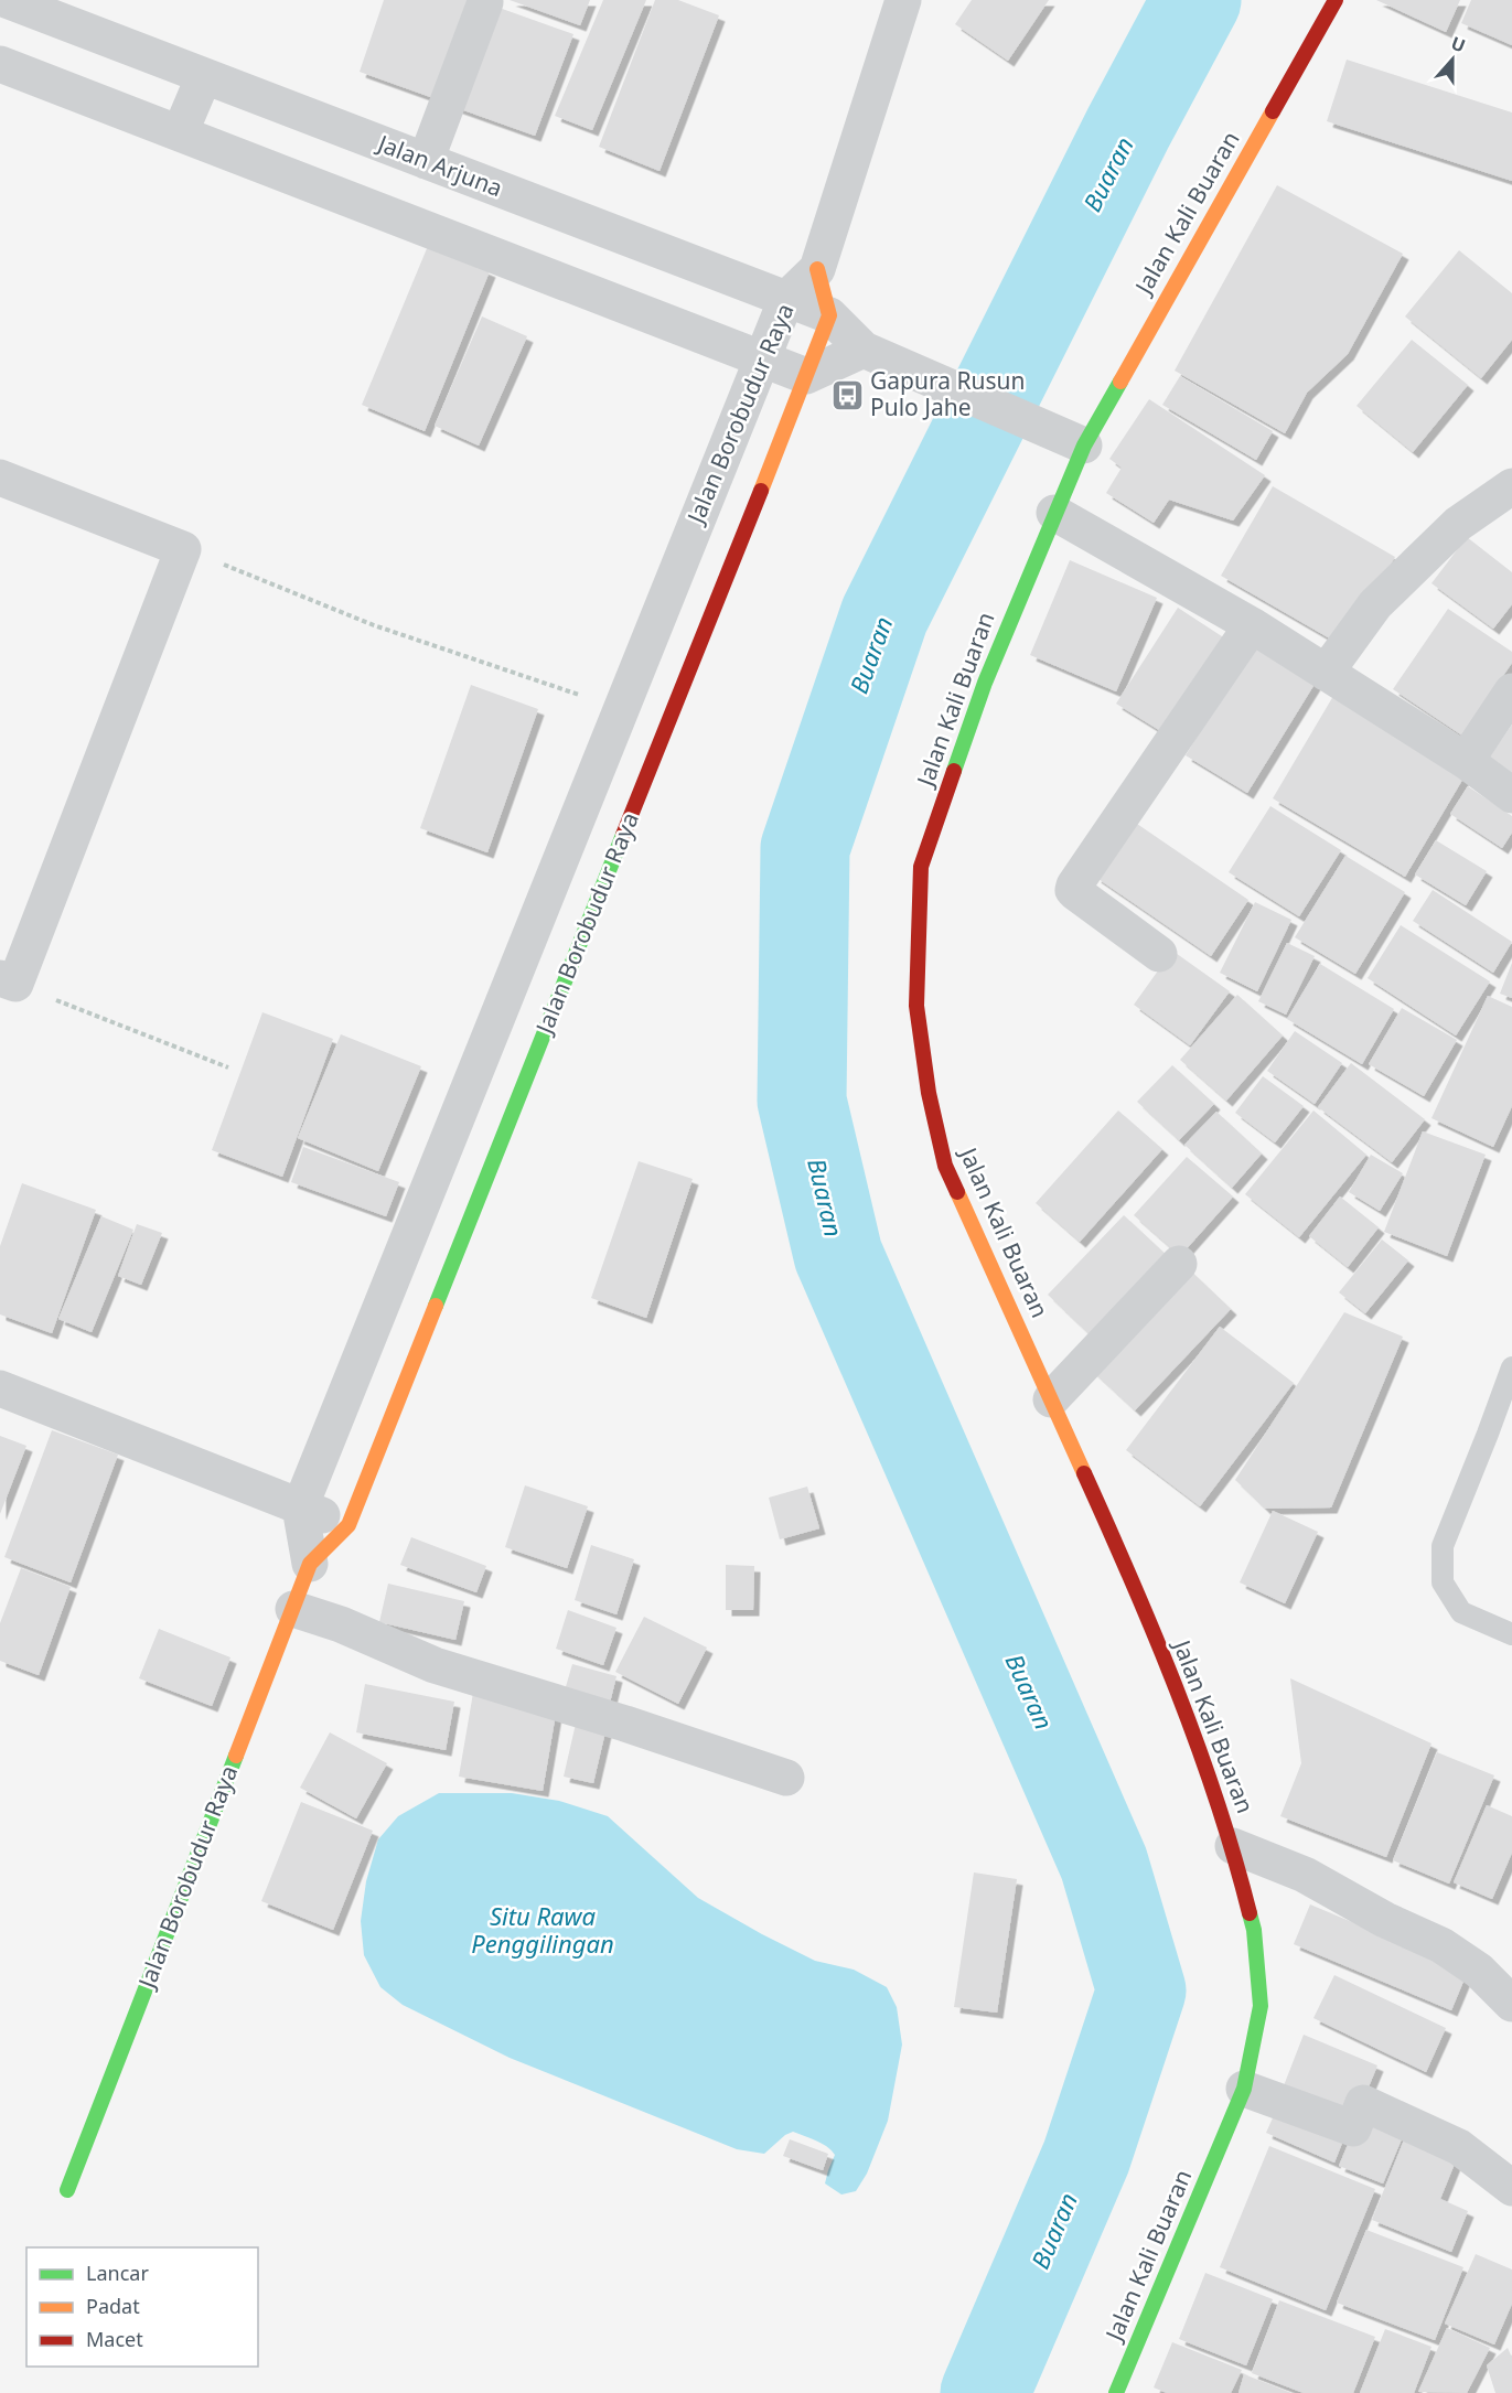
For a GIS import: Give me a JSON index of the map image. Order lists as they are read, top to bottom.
{
  "streets": {
    "street": ["Jalan Arjuna", "Jalan Kali Buaran", "Jalan Borobudur Raya"]
  },
  "crossings": [
    ["Jalan Arjuna", "Jalan Kali Buaran"],
    ["Jalan Arjuna", "Jalan Borobudur Raya"]
  ],
  "water": ["Buaran", "Situ Rawa Penggilingan"],
  "places": {
    "bus stop": ["Gapura Rusun Pulo Jahe"]
  },
  "legend": ["Lancar", "Padat", "Macet"],
  "north": "top"
}
